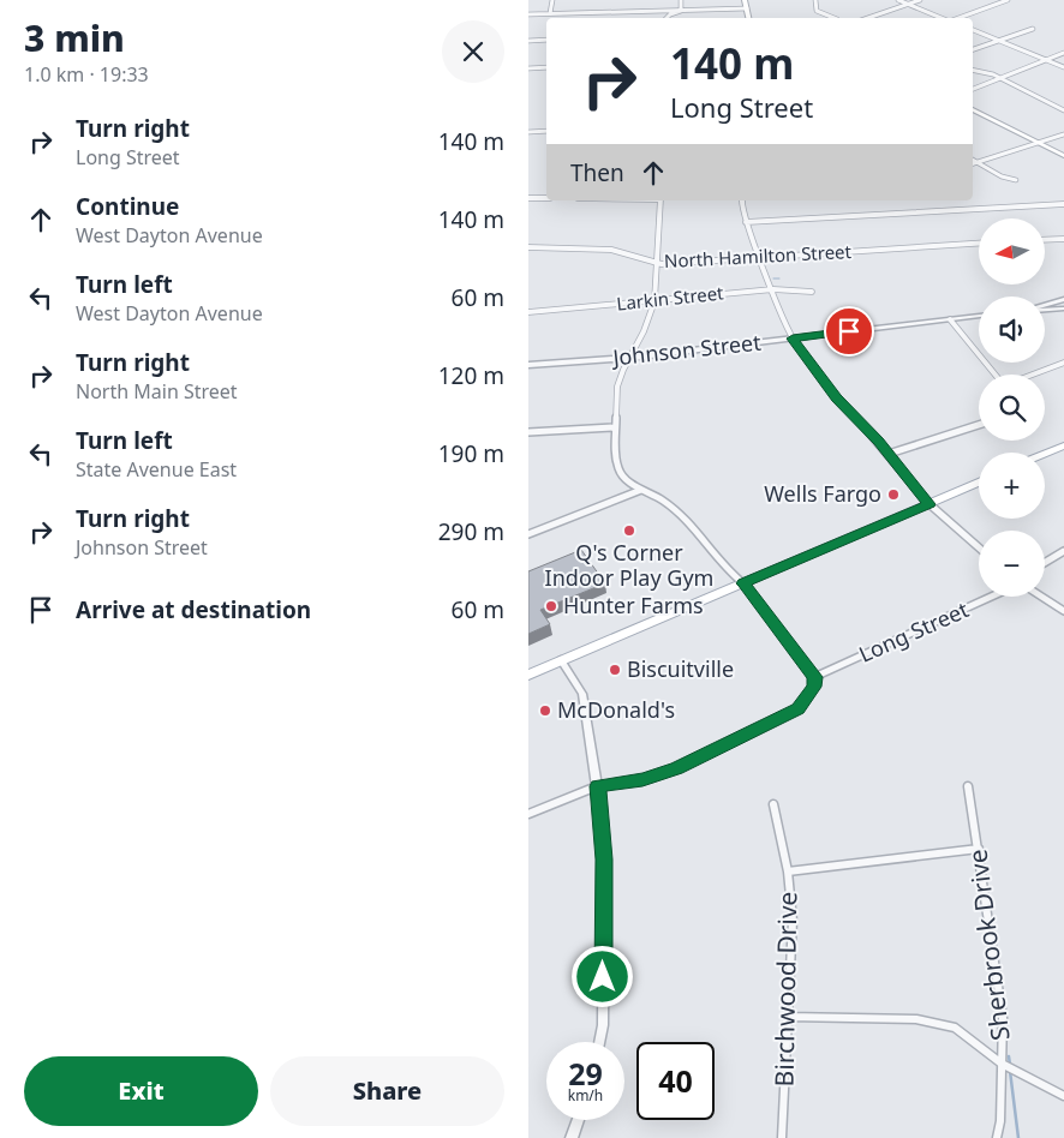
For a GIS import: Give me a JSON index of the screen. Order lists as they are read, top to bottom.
{
  "streets": {
    "street": [
      "North Hamilton Street",
      "Larkin Street",
      "Johnson Street",
      "Long Street",
      "Sherbrook Drive",
      "Birchwood Drive"
    ]
  },
  "places": [
    "Wells Fargo",
    "Q's Corner Indoor Play Gym",
    "Hunter Farms",
    "Biscuitville",
    "McDonald's"
  ],
  "north": "left",
  "page": {
    "heading": ["3 min", "1.0 km · 19:33"],
    "turn": ["140 m", "Long Street"],
    "list": [
      {
        "name": "Turn right",
        "note": "Long Street",
        "value": "140 m"
      },
      {
        "name": "Continue",
        "note": "West Dayton Avenue",
        "value": "140 m"
      },
      {
        "name": "Turn left",
        "note": "West Dayton Avenue",
        "value": "60 m"
      },
      {
        "name": "Turn right",
        "note": "North Main Street",
        "value": "120 m"
      },
      {
        "name": "Turn left",
        "note": "State Avenue East",
        "value": "190 m"
      },
      {
        "name": "Turn right",
        "note": "Johnson Street",
        "value": "290 m"
      },
      {
        "name": "Arrive at destination",
        "value": "60 m"
      }
    ],
    "then": "Then",
    "map_buttons": ["+", "−"],
    "speed": "29 km/h",
    "limit": "40",
    "buttons": ["Exit", "Share"]
  }
}
